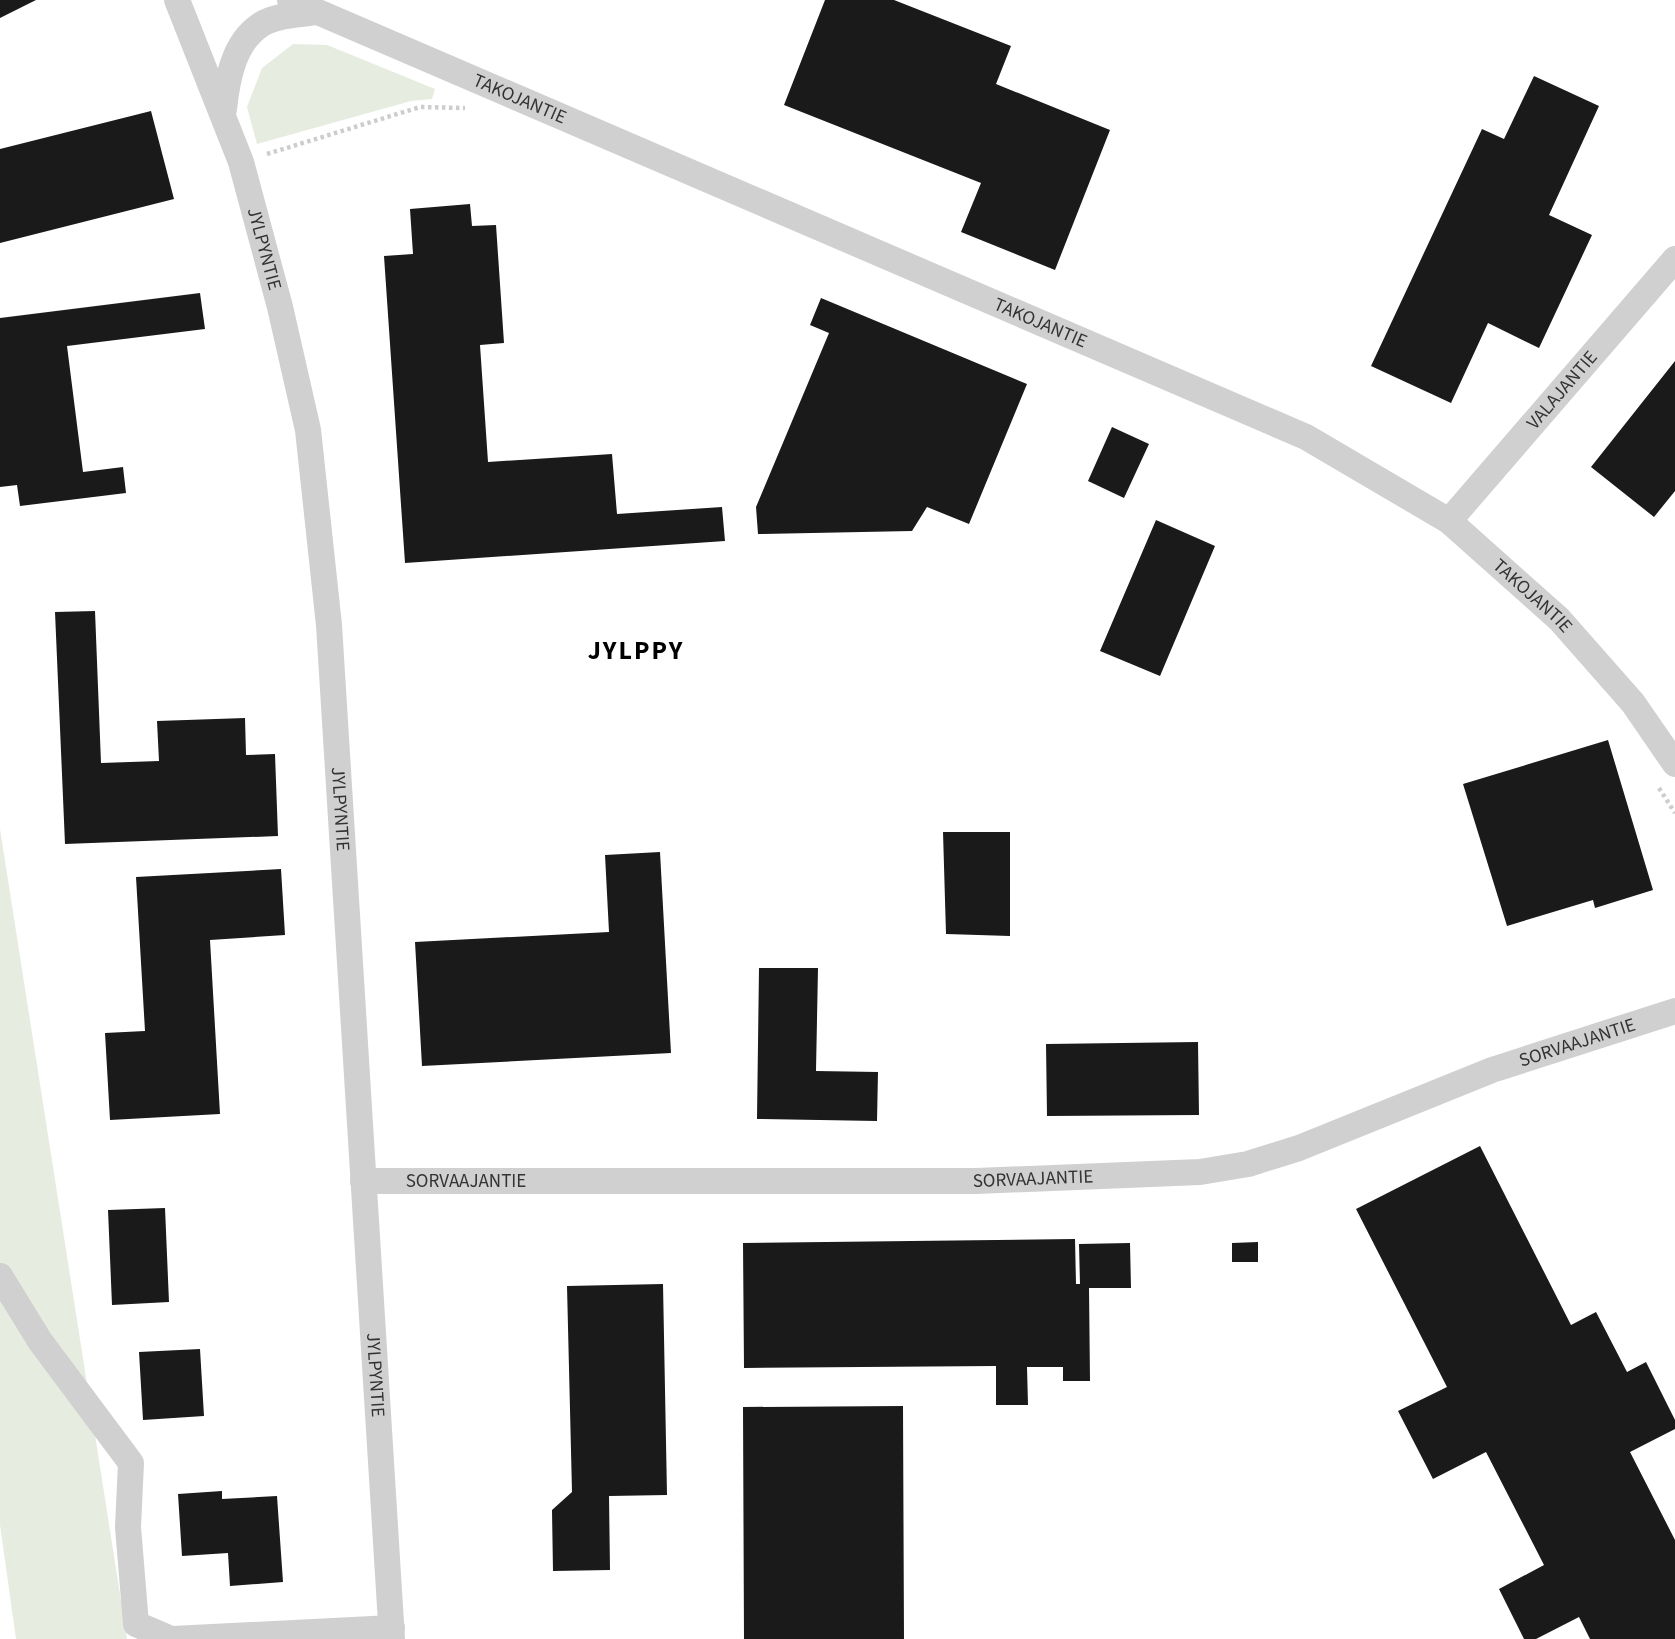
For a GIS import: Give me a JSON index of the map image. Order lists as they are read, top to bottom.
{
  "streets": {
    "street": [
      "TAKOJANTIE",
      "JYLPYNTIE",
      "VALAJANTIE",
      "SORVAAJANTIE"
    ]
  },
  "crossings": [
    ["TAKOJANTIE", "VALAJANTIE"],
    ["JYLPYNTIE", "SORVAAJANTIE"]
  ],
  "districts": ["JYLPPY"]
}
